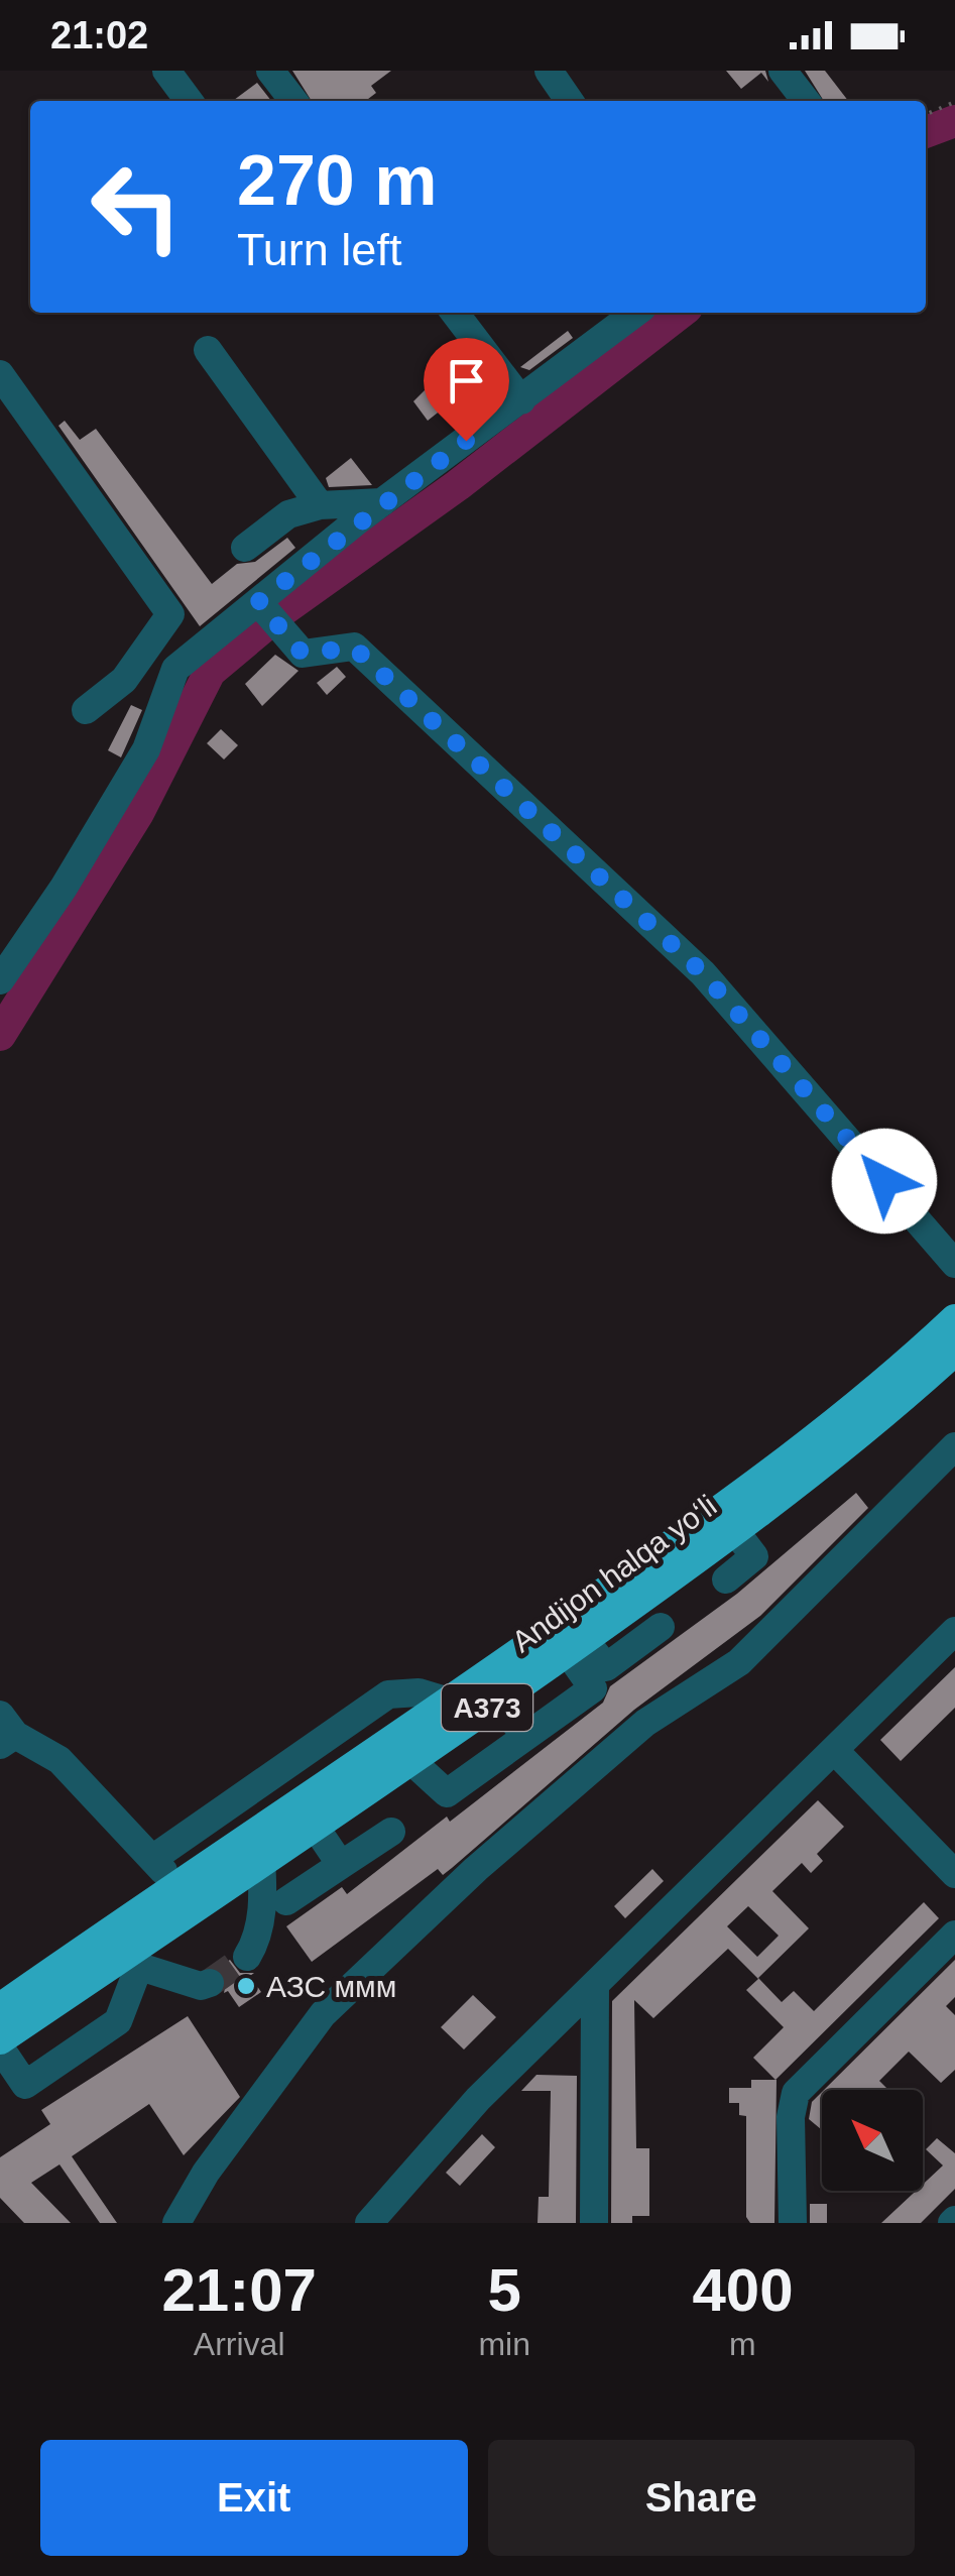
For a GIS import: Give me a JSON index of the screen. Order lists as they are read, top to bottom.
{
  "streets": {
    "highway": ["Andijon halqa yo‘li", "A373"]
  },
  "places": ["АЗС ммм"],
  "north": "top left",
  "page": {
    "status": "21:02",
    "turn": ["270 m", "Turn left"],
    "eta": [
      "21:07",
      "Arrival",
      "5",
      "min",
      "400",
      "m"
    ],
    "buttons": ["Exit", "Share"]
  }
}
